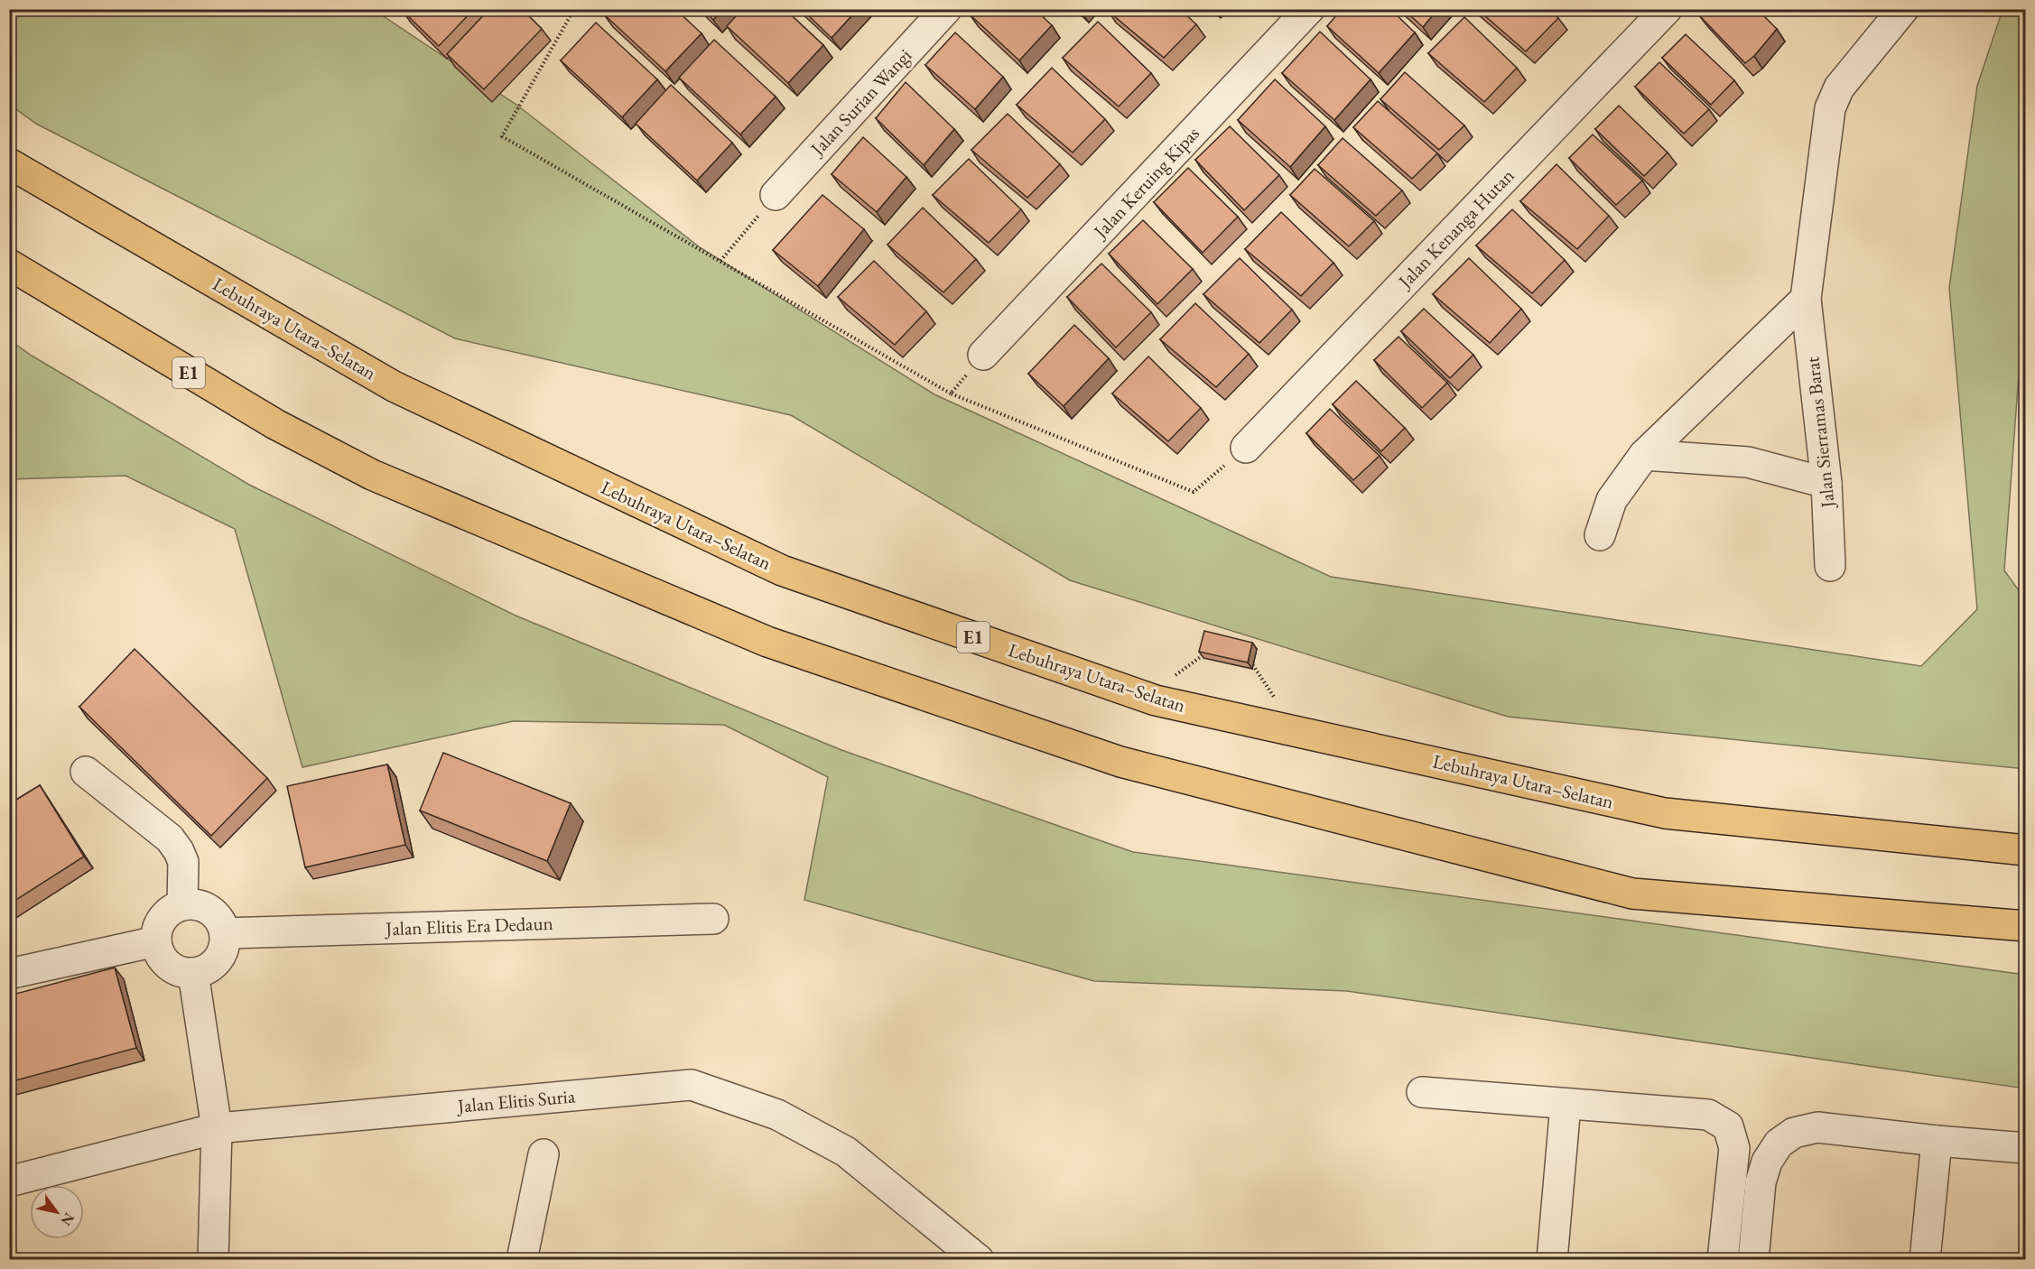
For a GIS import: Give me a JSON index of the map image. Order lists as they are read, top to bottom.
{
  "streets": {
    "highway": ["Lebuhraya Utara–Selatan", "E1"],
    "street": [
      "Jalan Surian Wangi",
      "Jalan Keruing Kipas",
      "Jalan Kenanga Hutan",
      "Jalan Sierramas Barat",
      "Jalan Elitis Era Dedaun",
      "Jalan Elitis Suria"
    ]
  },
  "north": "bottom right"
}
